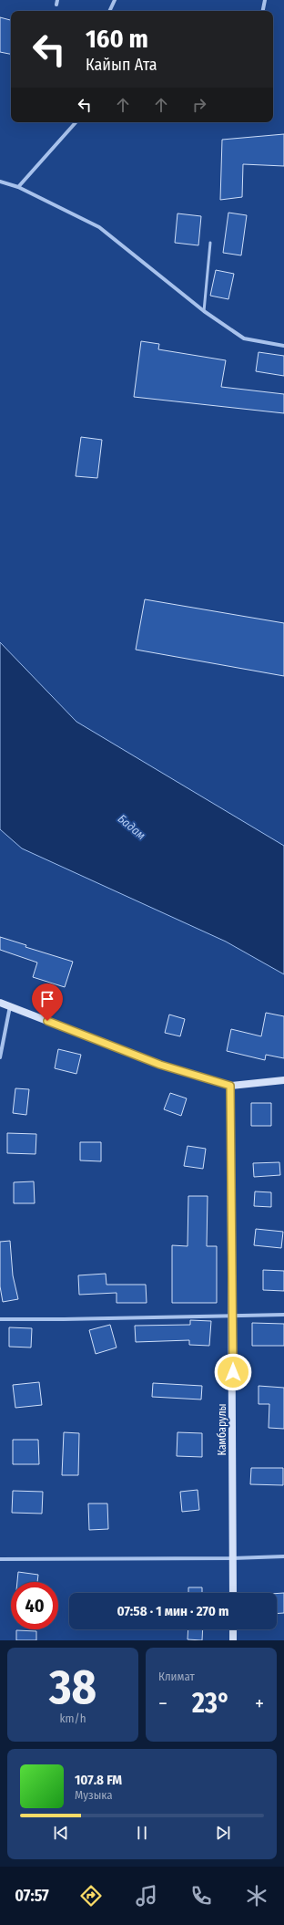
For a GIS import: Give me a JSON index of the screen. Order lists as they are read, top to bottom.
{
  "streets": {
    "street": ["Камбарулы"]
  },
  "water": ["Бадам"],
  "page": {
    "turn": ["160 m", "Кайып Ата"],
    "limit": "40",
    "trip": "07:58 · 1 мин · 270 m",
    "tile": [
      ["38", "km/h"],
      "Климат"
    ],
    "heat": ["−", "23°", "+"],
    "song": ["107.8 FM", "Музыка"],
    "tabs": "07:57"
  }
}
